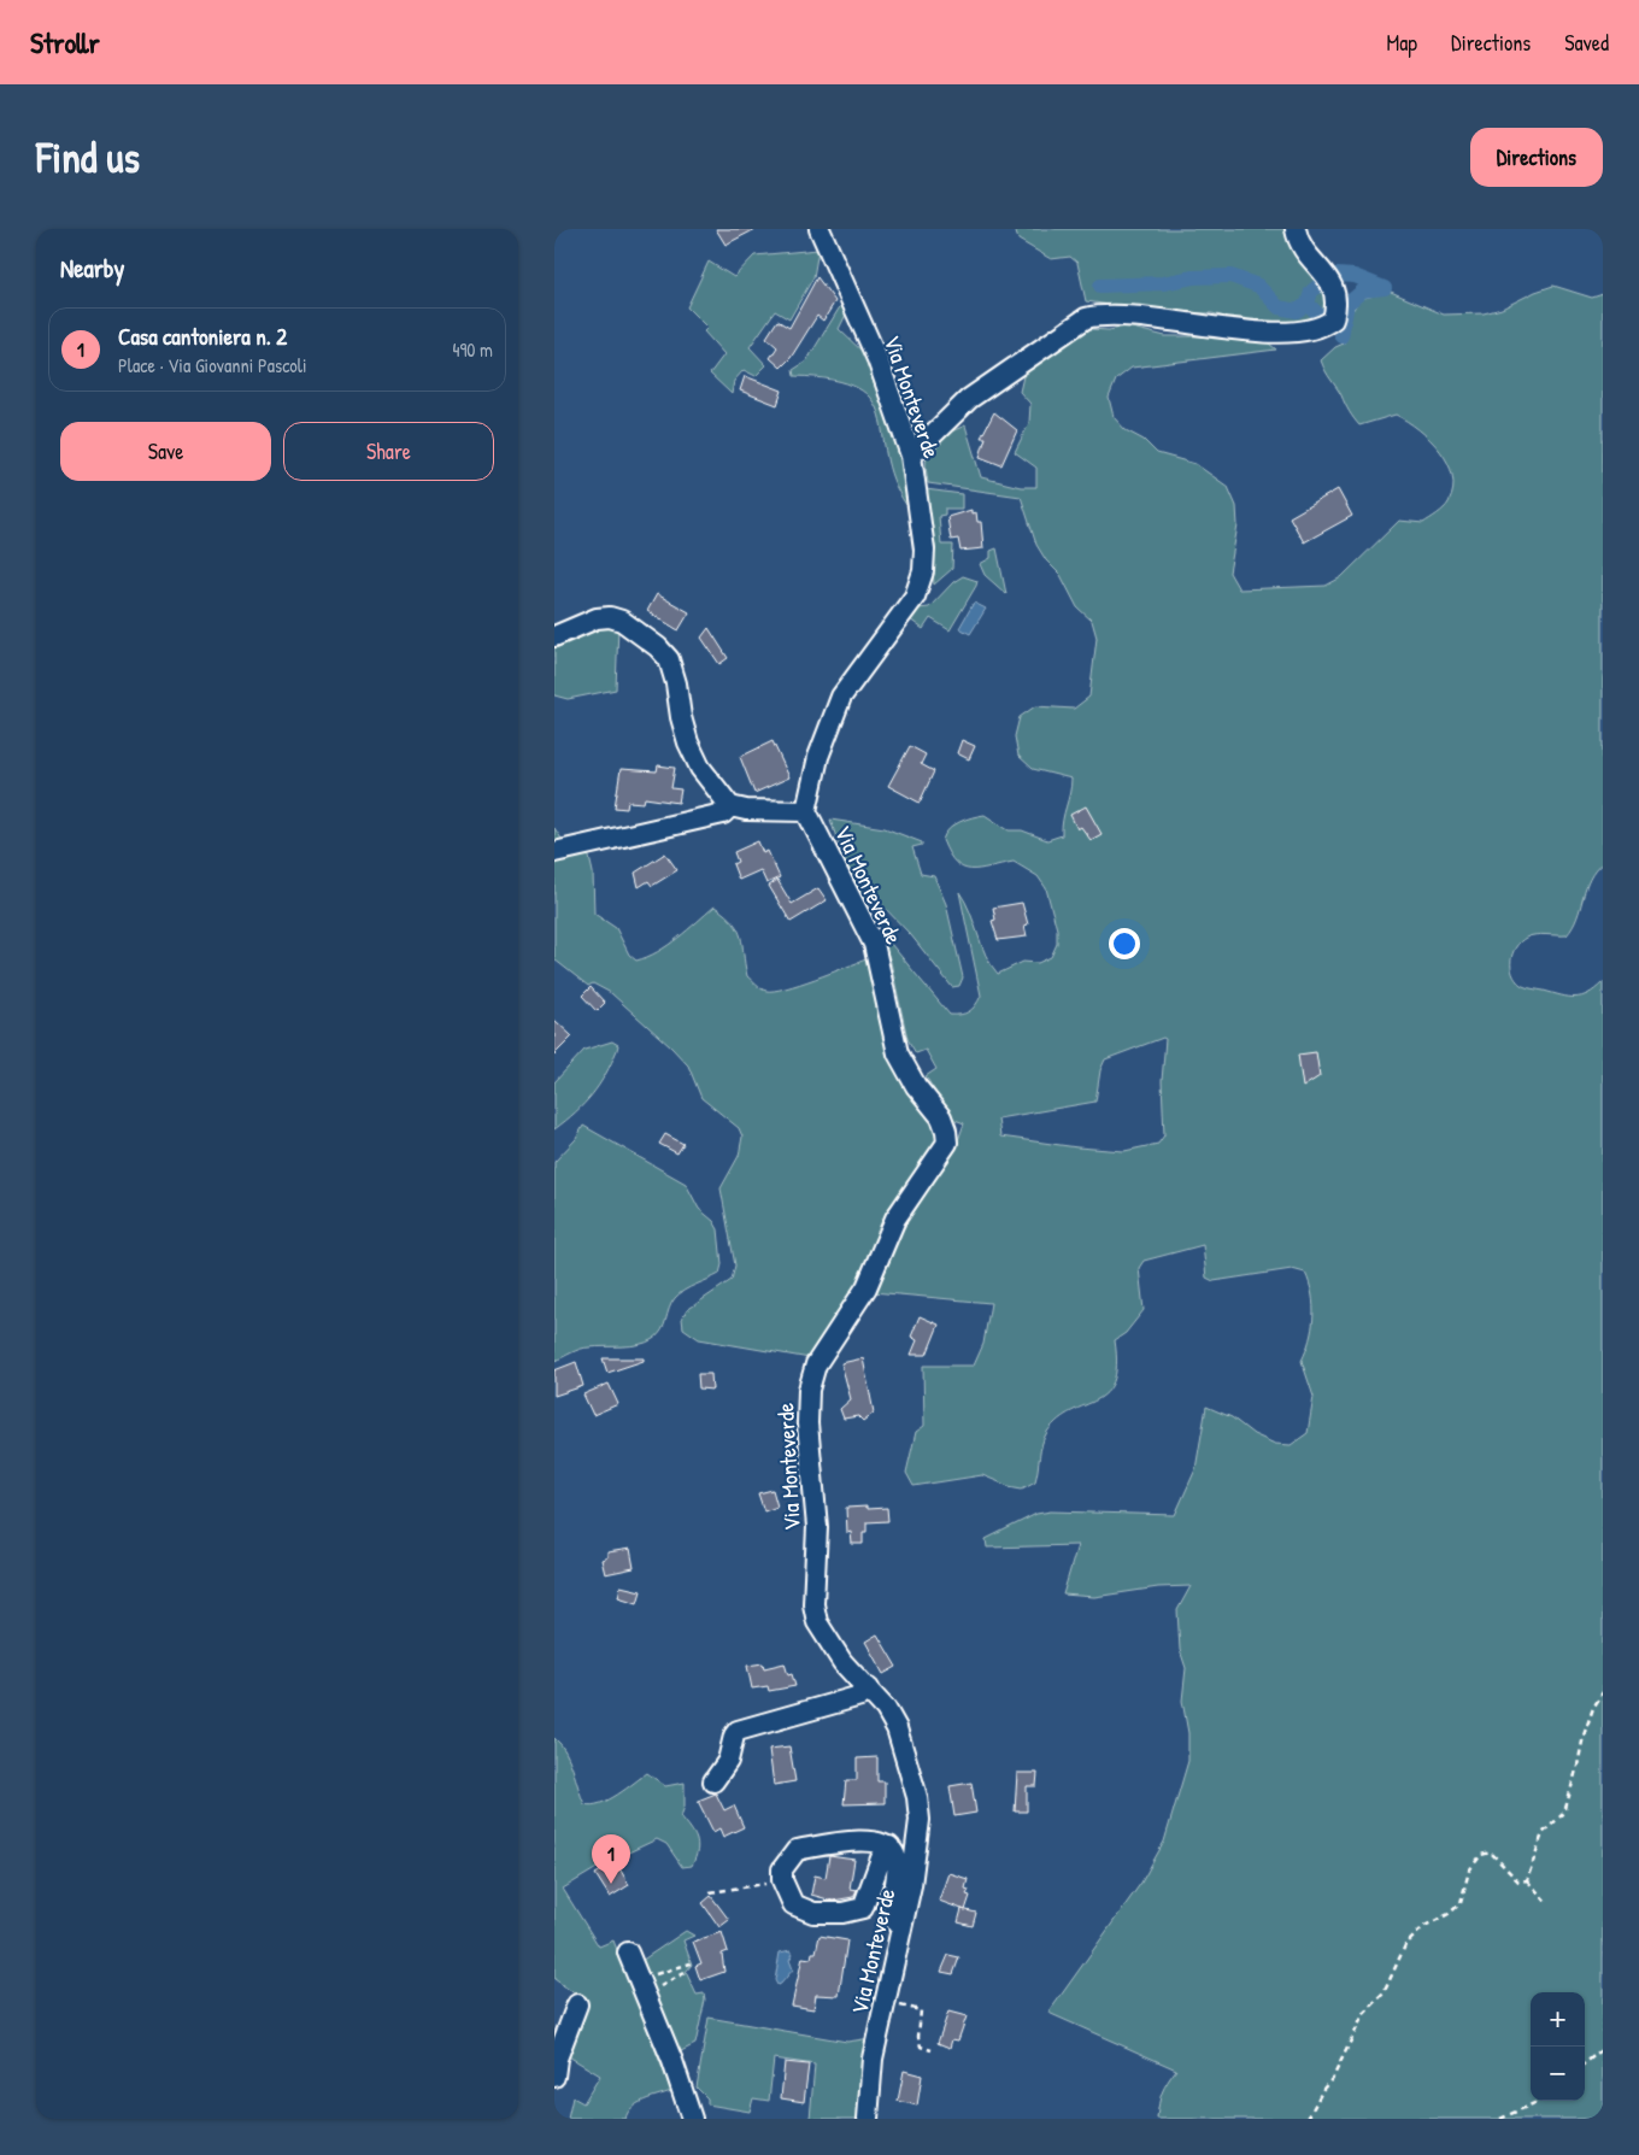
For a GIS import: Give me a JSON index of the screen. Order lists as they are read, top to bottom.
{
  "streets": {
    "street": ["Via Monteverde"]
  },
  "page": {
    "header": "Strollr",
    "nav": ["Map", "Directions", "Saved"],
    "buttons": [
      "Directions",
      ["Save", "Share"]
    ],
    "title": "Find us",
    "heading": "Nearby",
    "list": [
      {
        "mark": "1",
        "name": "Casa cantoniera n. 2",
        "note": "Place · Via Giovanni Pascoli",
        "value": "490 m"
      }
    ],
    "pins": "1",
    "map_buttons": ["+", "−"]
  }
}
